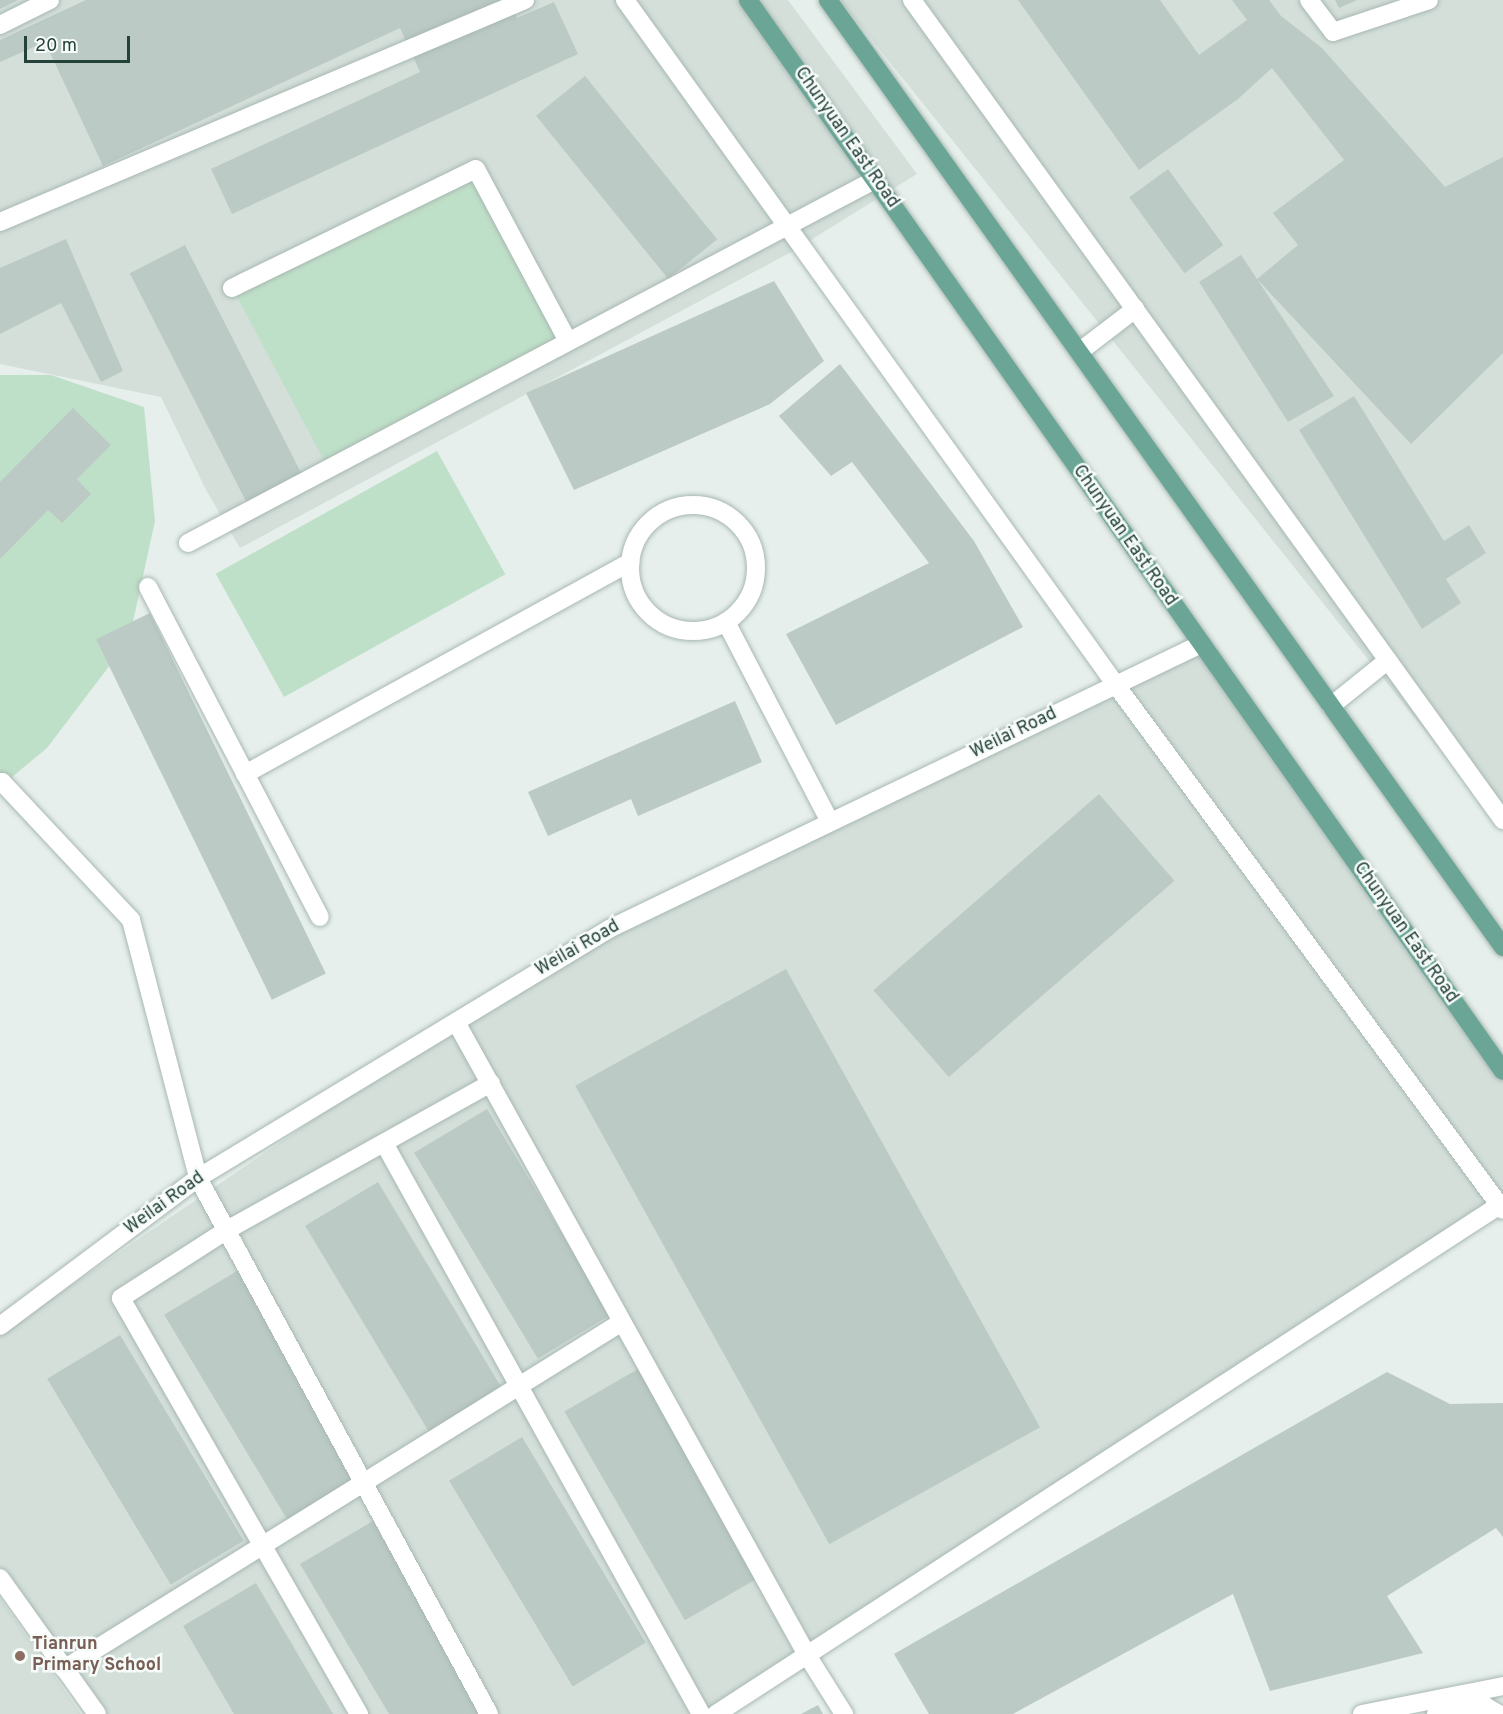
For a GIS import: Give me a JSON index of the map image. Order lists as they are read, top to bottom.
{
  "streets": {
    "main road": ["Chunyuan East Road"],
    "street": ["Weilai Road"]
  },
  "crossings": [
    ["Chunyuan East Road", "Weilai Road"]
  ],
  "places": ["Tianrun Primary School"],
  "scale_bar": "20 m"
}
